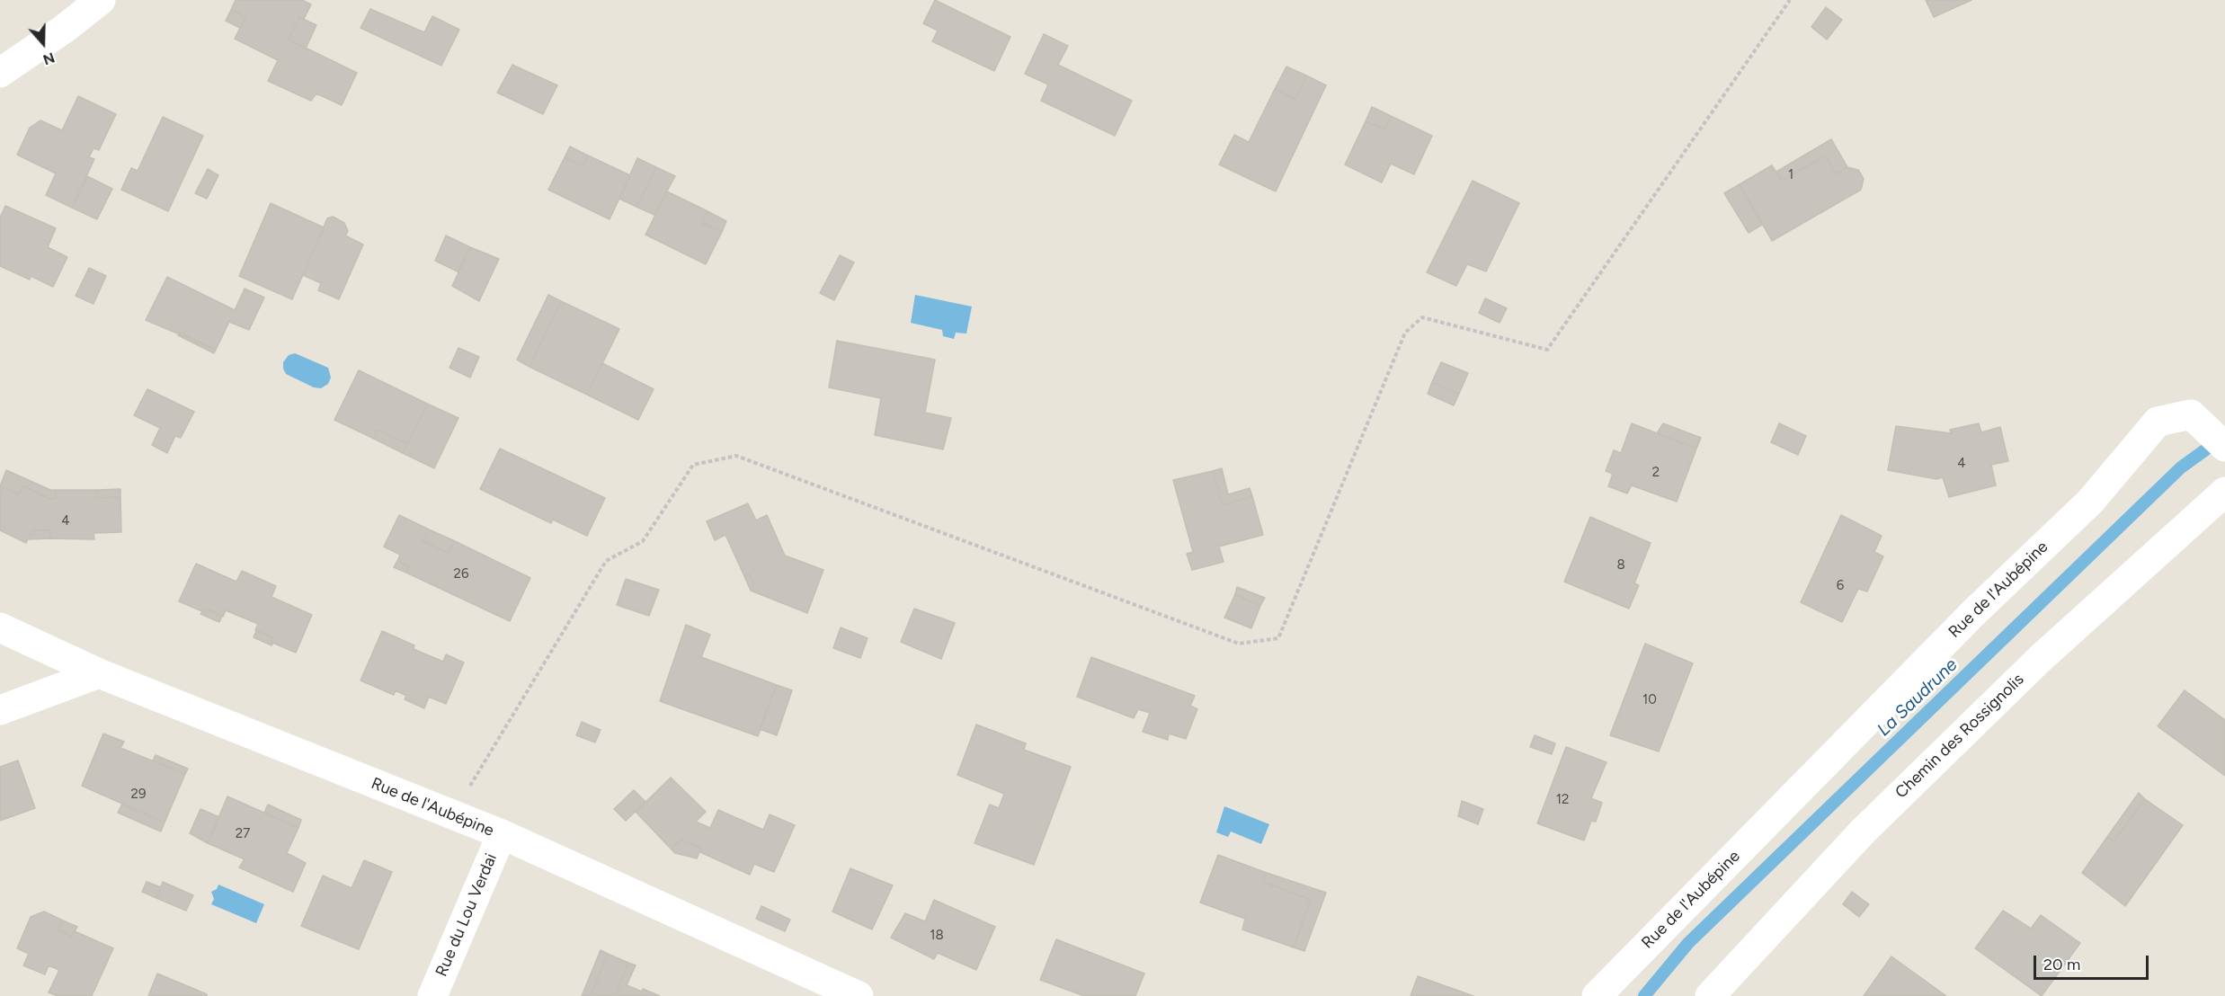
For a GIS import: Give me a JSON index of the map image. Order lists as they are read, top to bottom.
{
  "streets": {
    "street": ["Rue de l'Aubépine", "Chemin des Rossignolis", "Rue du Lou Verdai"]
  },
  "crossings": [
    ["Rue de l'Aubépine", "Rue du Lou Verdai"]
  ],
  "water": ["La Saudrune"],
  "house_numbers": [
    "1",
    "4",
    "2",
    "4",
    "8",
    "26",
    "6",
    "10",
    "29",
    "12",
    "27",
    "18"
  ],
  "scale_bar": "20 m",
  "north": "bottom"
}
